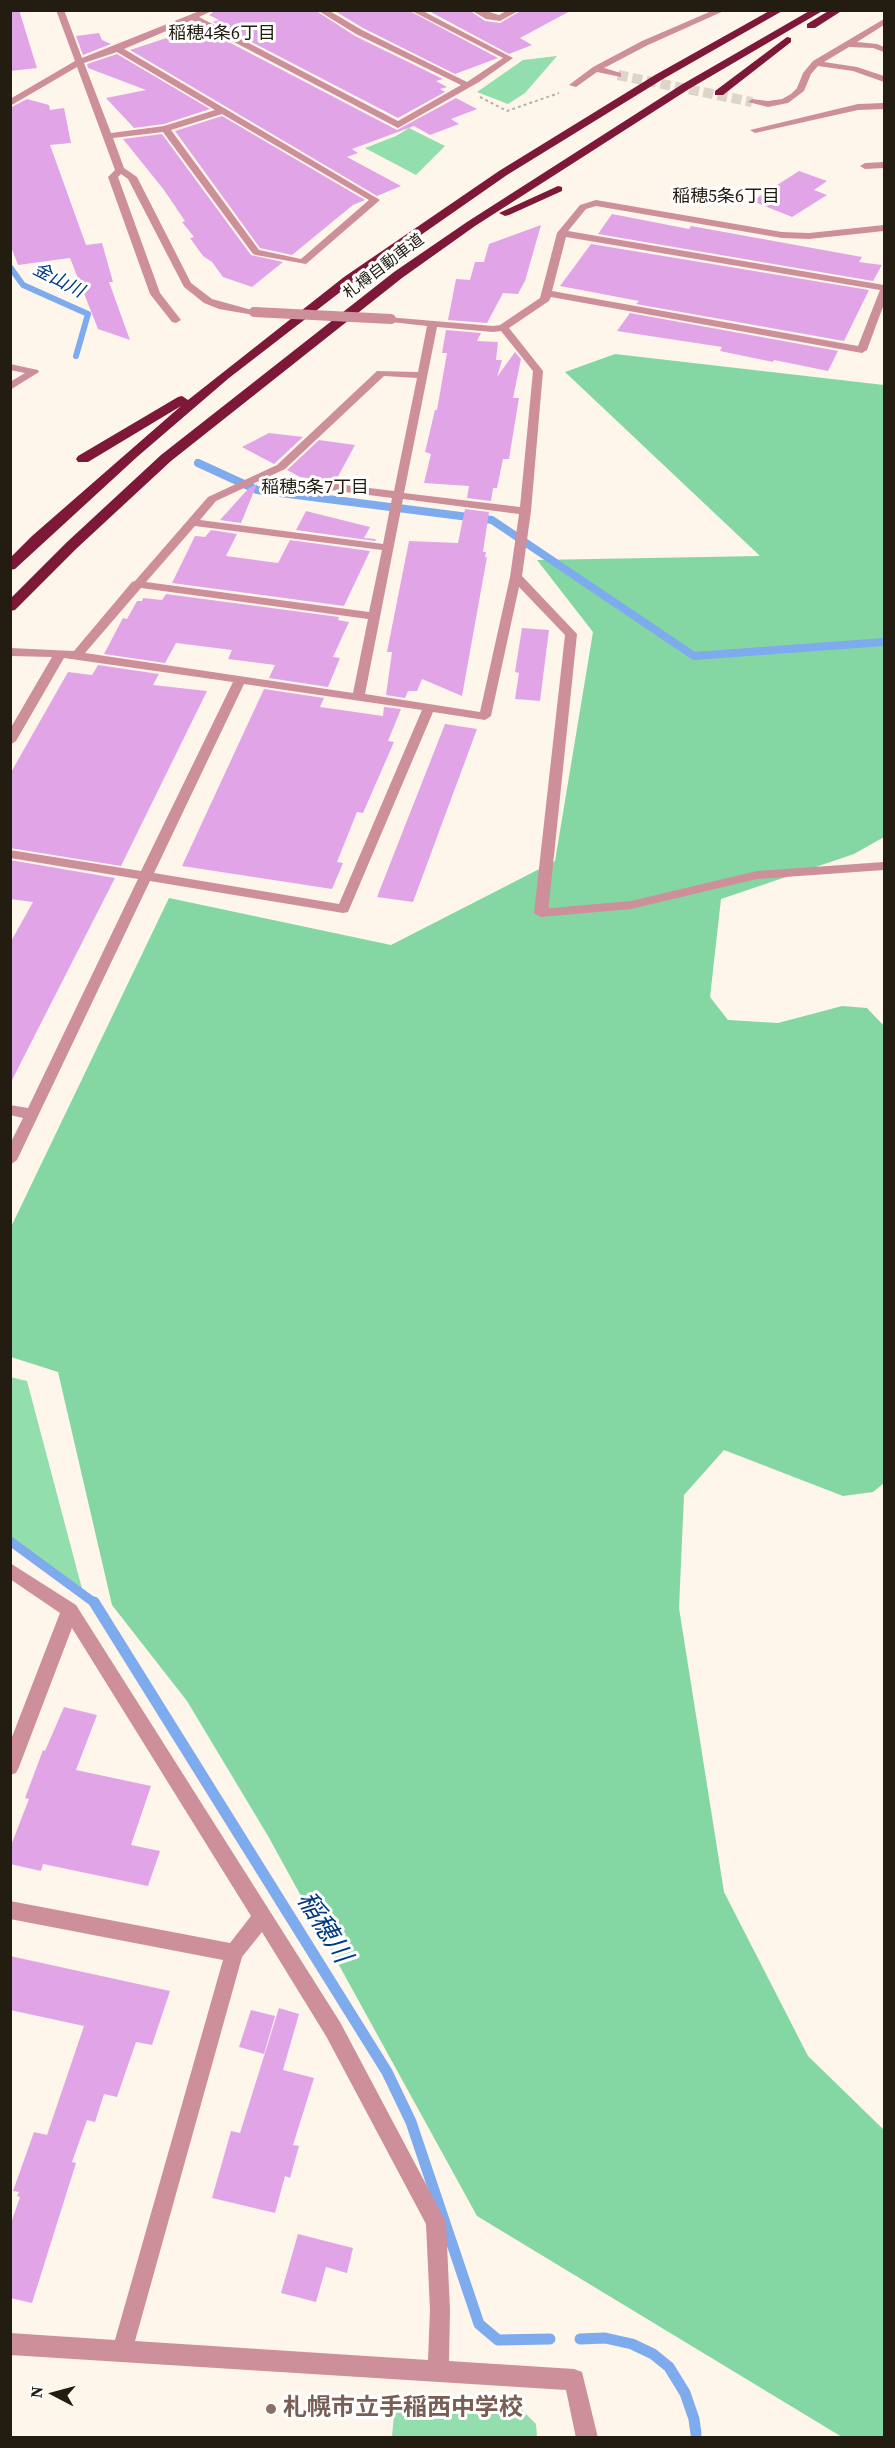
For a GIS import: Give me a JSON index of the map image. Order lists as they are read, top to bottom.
{
  "streets": {
    "highway": ["札樽自動車道"]
  },
  "districts": ["稲穂4条6丁目", "稲穂5条6丁目", "稲穂5条7丁目"],
  "water": ["金山川", "稲穂川"],
  "places": ["札幌市立手稲西中学校"],
  "north": "left"
}
